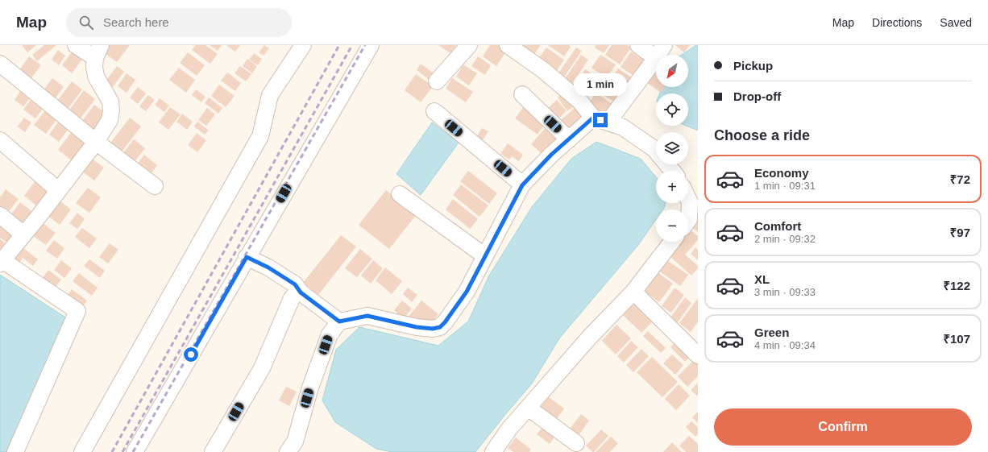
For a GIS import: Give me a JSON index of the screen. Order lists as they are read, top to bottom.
{
  "north": "bottom left",
  "page": {
    "header": "Map",
    "search": "Search here",
    "nav": ["Map", "Directions", "Saved"],
    "banner": ["Pickup", "Drop-off"],
    "map_buttons": ["+", "−"],
    "bubble": "1 min",
    "heading": "Choose a ride",
    "list": [
      {
        "name": "Economy",
        "note": "1 min · 09:31",
        "value": "₹72"
      },
      {
        "name": "Comfort",
        "note": "2 min · 09:32",
        "value": "₹97"
      },
      {
        "name": "XL",
        "note": "3 min · 09:33",
        "value": "₹122"
      },
      {
        "name": "Green",
        "note": "4 min · 09:34",
        "value": "₹107"
      }
    ],
    "buttons": "Confirm"
  }
}
